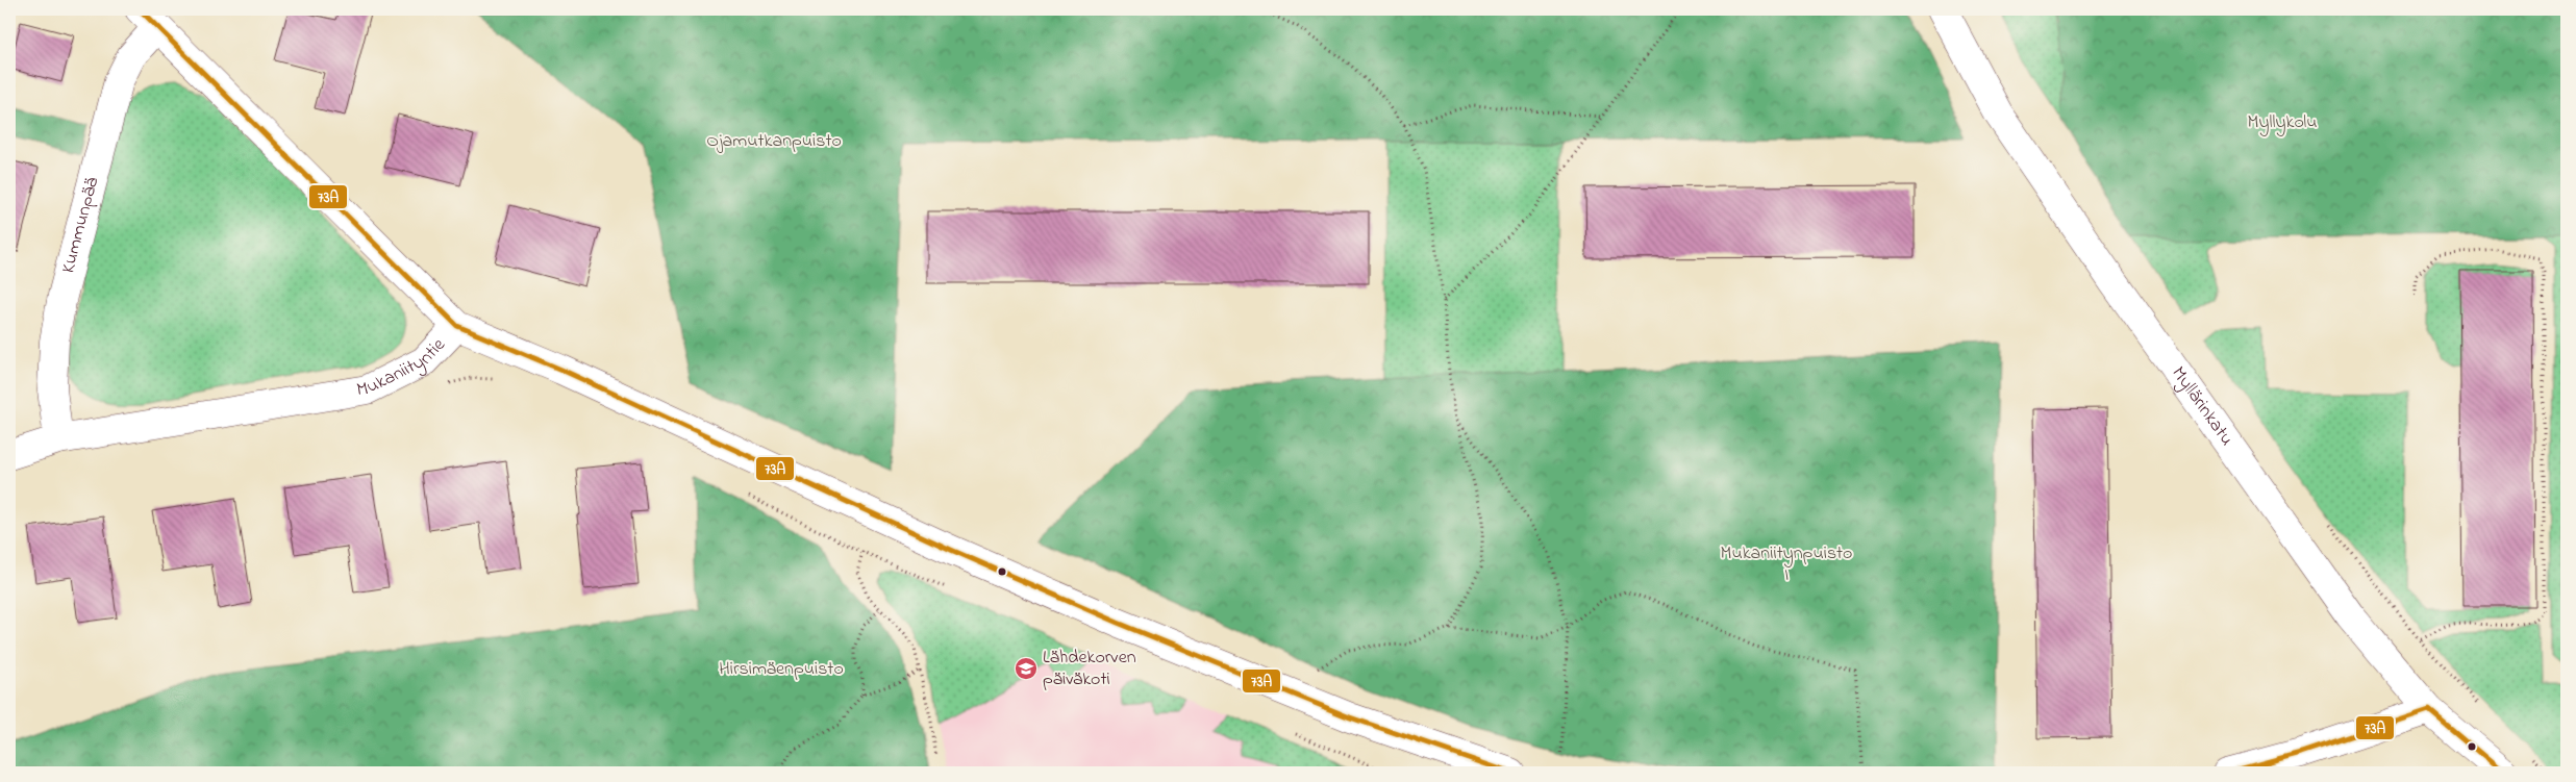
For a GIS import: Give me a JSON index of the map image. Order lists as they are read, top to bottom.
{
  "streets": {
    "street": ["Kummunpää", "Mukaniityntie", "Myllärinkatu"]
  },
  "crossings": [
    ["Kummunpää", "Mukaniityntie"]
  ],
  "parks": [
    "Myllykolu",
    "Ojamutkanpuisto",
    "Mukaniitynpuisto I",
    "Hirsimäenpuisto"
  ],
  "places": {
    "school or university": ["Lähdekorven päiväkoti"]
  },
  "lines": ["transit line 73A"]
}
